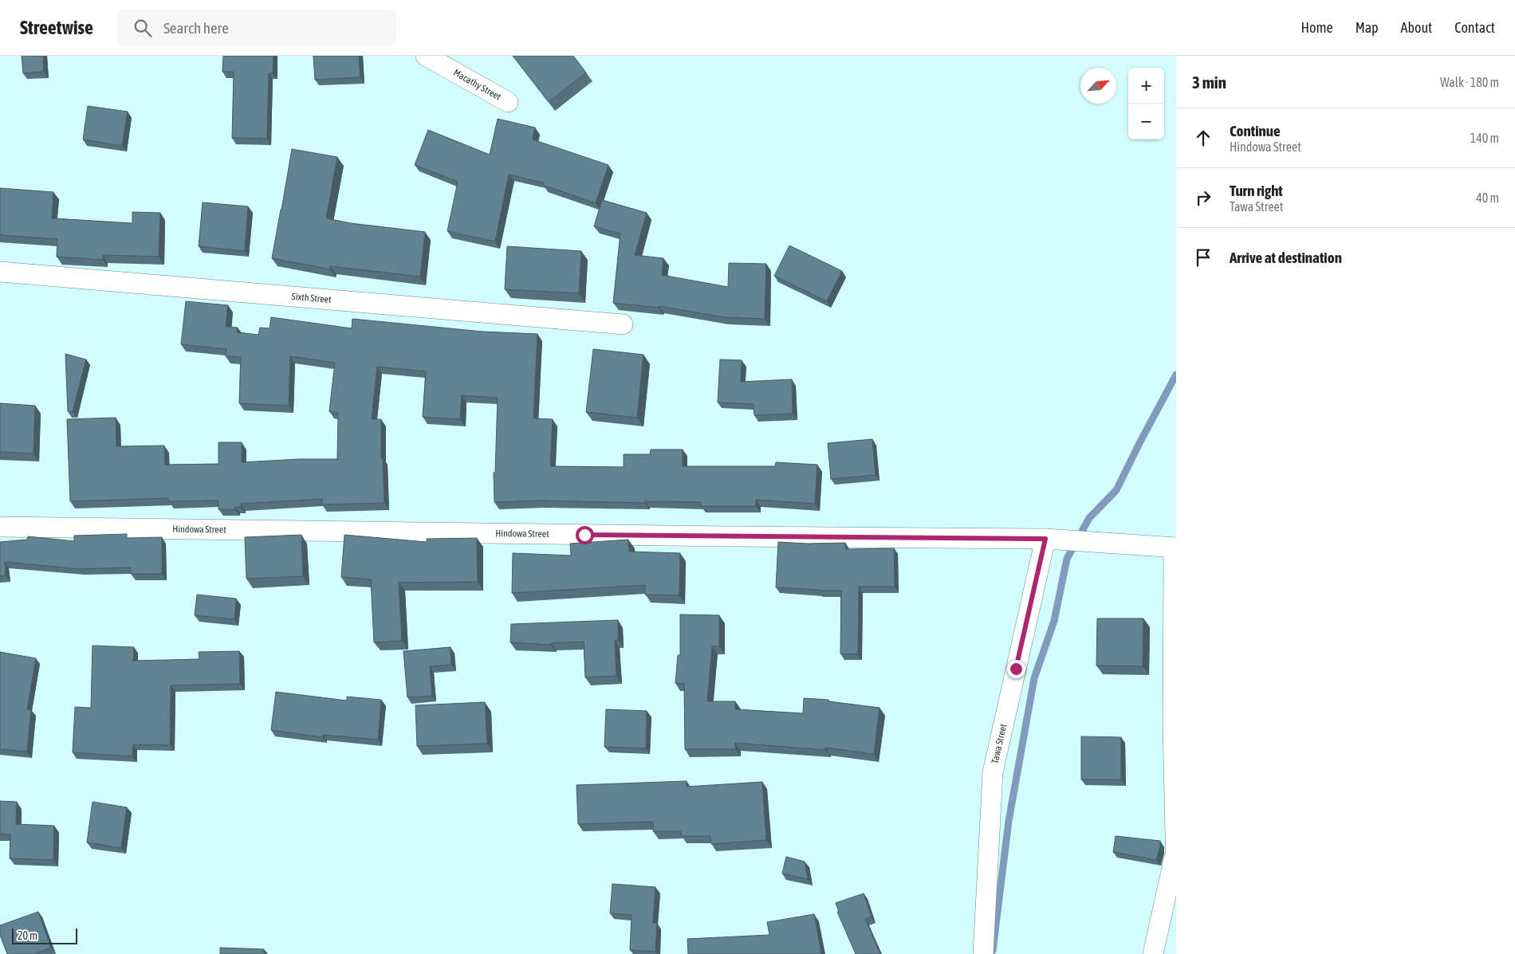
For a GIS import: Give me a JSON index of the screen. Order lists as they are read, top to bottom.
{
  "streets": {
    "street": [
      "Macathy Street",
      "Sixth Street",
      "Hindowa Street",
      "Tawa Street"
    ]
  },
  "crossings": [
    ["Hindowa Street", "Tawa Street"]
  ],
  "scale_bar": "20 m",
  "north": "top right",
  "page": {
    "header": "Streetwise",
    "search": "Search here",
    "nav": [
      "Home",
      "Map",
      "About",
      "Contact"
    ],
    "heading": ["3 min", "Walk · 180 m"],
    "map_buttons": ["+", "−"],
    "list": [
      ["Continue", "Hindowa Street", "140 m"],
      ["Turn right", "Tawa Street", "40 m"],
      "Arrive at destination"
    ],
    "scale": "20 m"
  }
}
